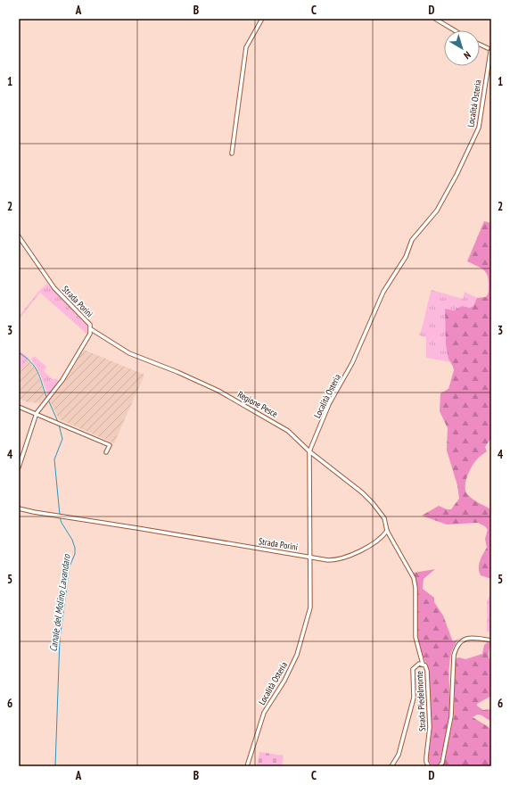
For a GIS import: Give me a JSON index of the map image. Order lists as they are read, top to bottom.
{
  "streets": {
    "street": [
      "Località Osteria",
      "Strada Porini",
      "Regione Pesce",
      "Strada Piedelmonte"
    ]
  },
  "crossings": [
    ["Località Osteria", "Strada Porini"],
    ["Località Osteria", "Regione Pesce"],
    ["Strada Porini", "Regione Pesce"]
  ],
  "water": ["Canale del Molino Lavandaro"],
  "north": "bottom right",
  "grid": {
    "columns": [
      "A",
      "B",
      "C",
      "D"
    ],
    "rows": [
      "1",
      "2",
      "3",
      "4",
      "5",
      "6"
    ]
  }
}
